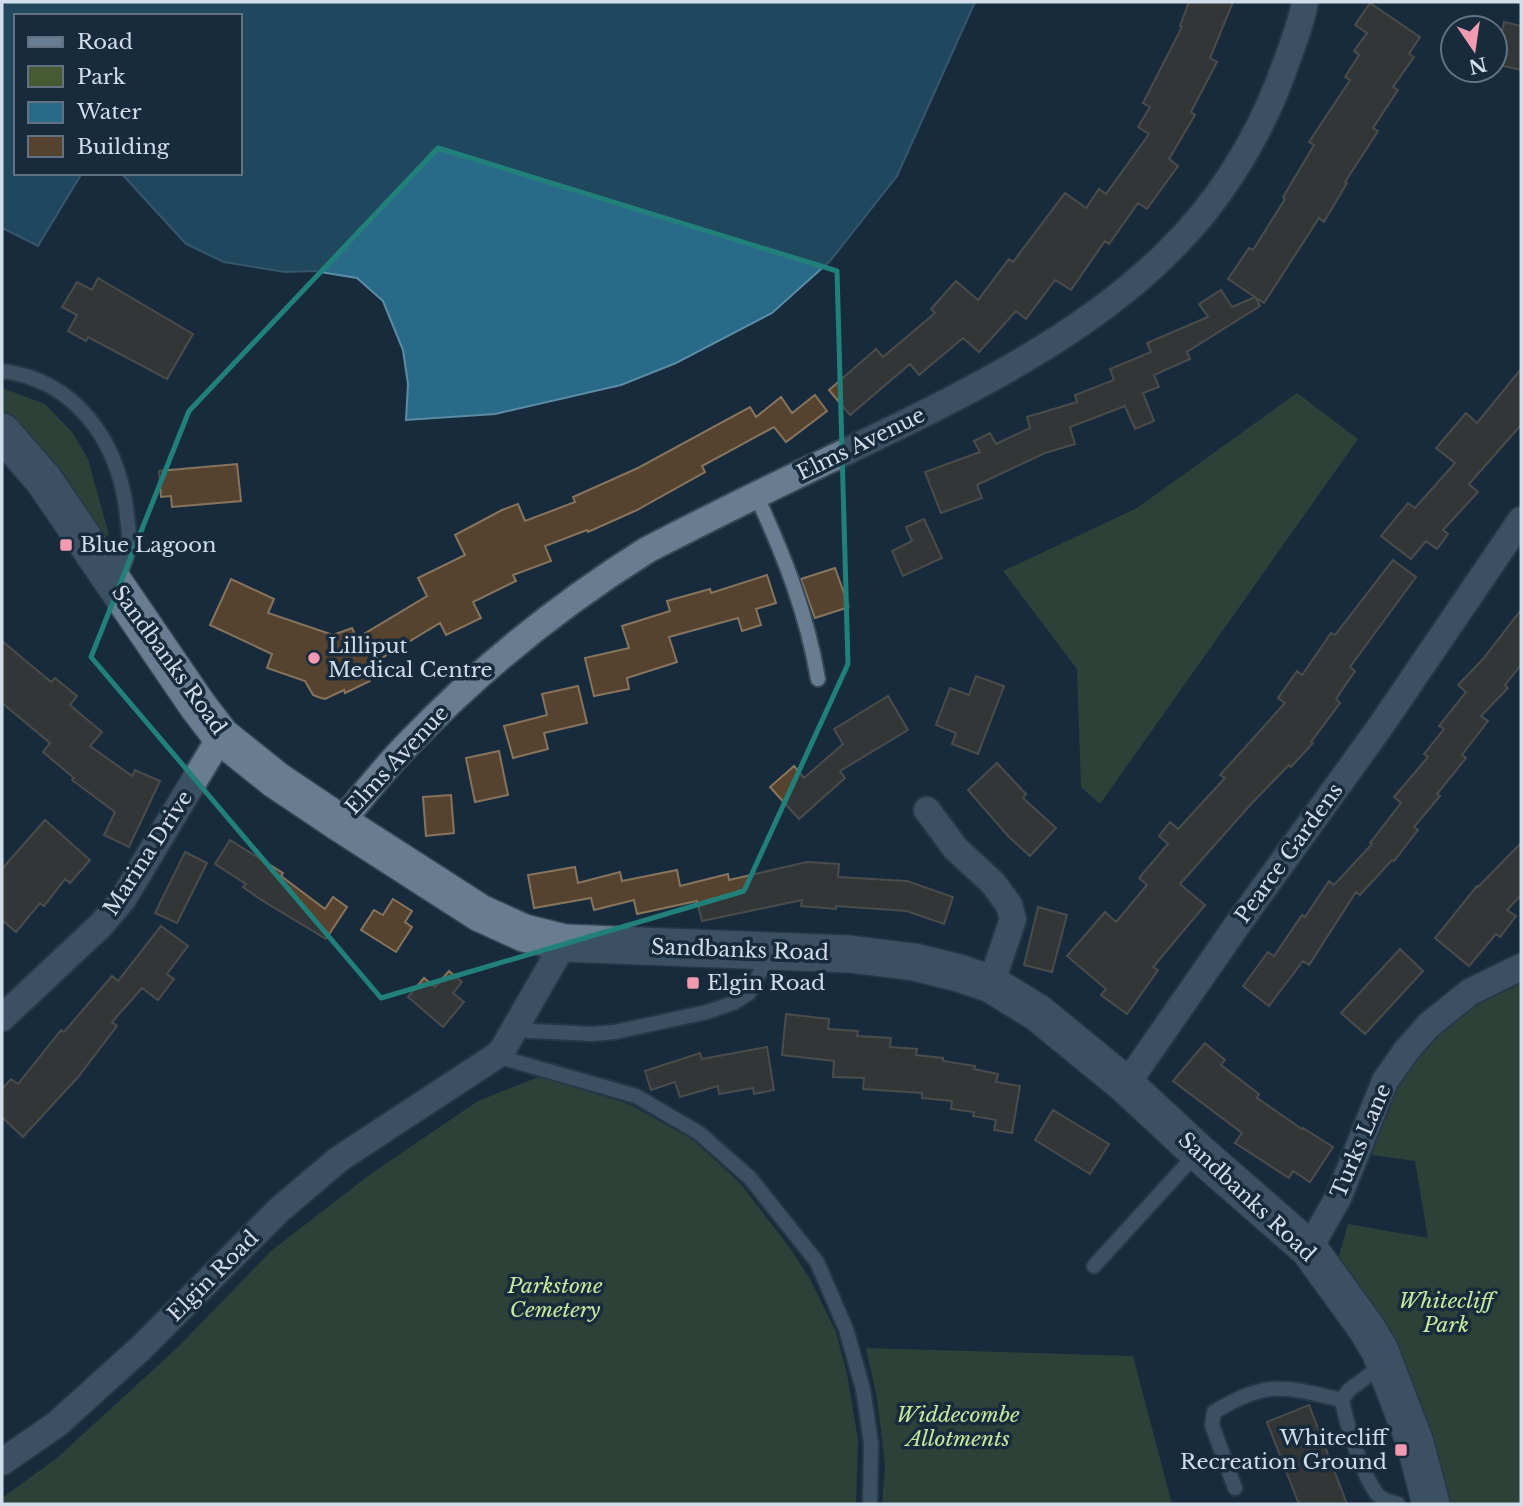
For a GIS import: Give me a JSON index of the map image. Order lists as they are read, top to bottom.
{
  "streets": {
    "main road": ["Sandbanks Road"],
    "street": [
      "Elms Avenue",
      "Marina Drive",
      "Pearce Gardens",
      "Turks Lane",
      "Elgin Road"
    ]
  },
  "crossings": [
    ["Elms Avenue", "Sandbanks Road"],
    ["Sandbanks Road", "Marina Drive"],
    ["Sandbanks Road", "Pearce Gardens"],
    ["Sandbanks Road", "Turks Lane"],
    ["Sandbanks Road", "Elgin Road"]
  ],
  "parks": ["Parkstone Cemetery", "Whitecliff Park", "Widdecombe Allotments"],
  "places": {
    "transit": ["Blue Lagoon", "Elgin Road", "Whitecliff Recreation Ground"],
    "other": ["Lilliput Medical Centre"]
  },
  "legend": [
    "Road",
    "Park",
    "Water",
    "Building"
  ],
  "north": "bottom"
}
